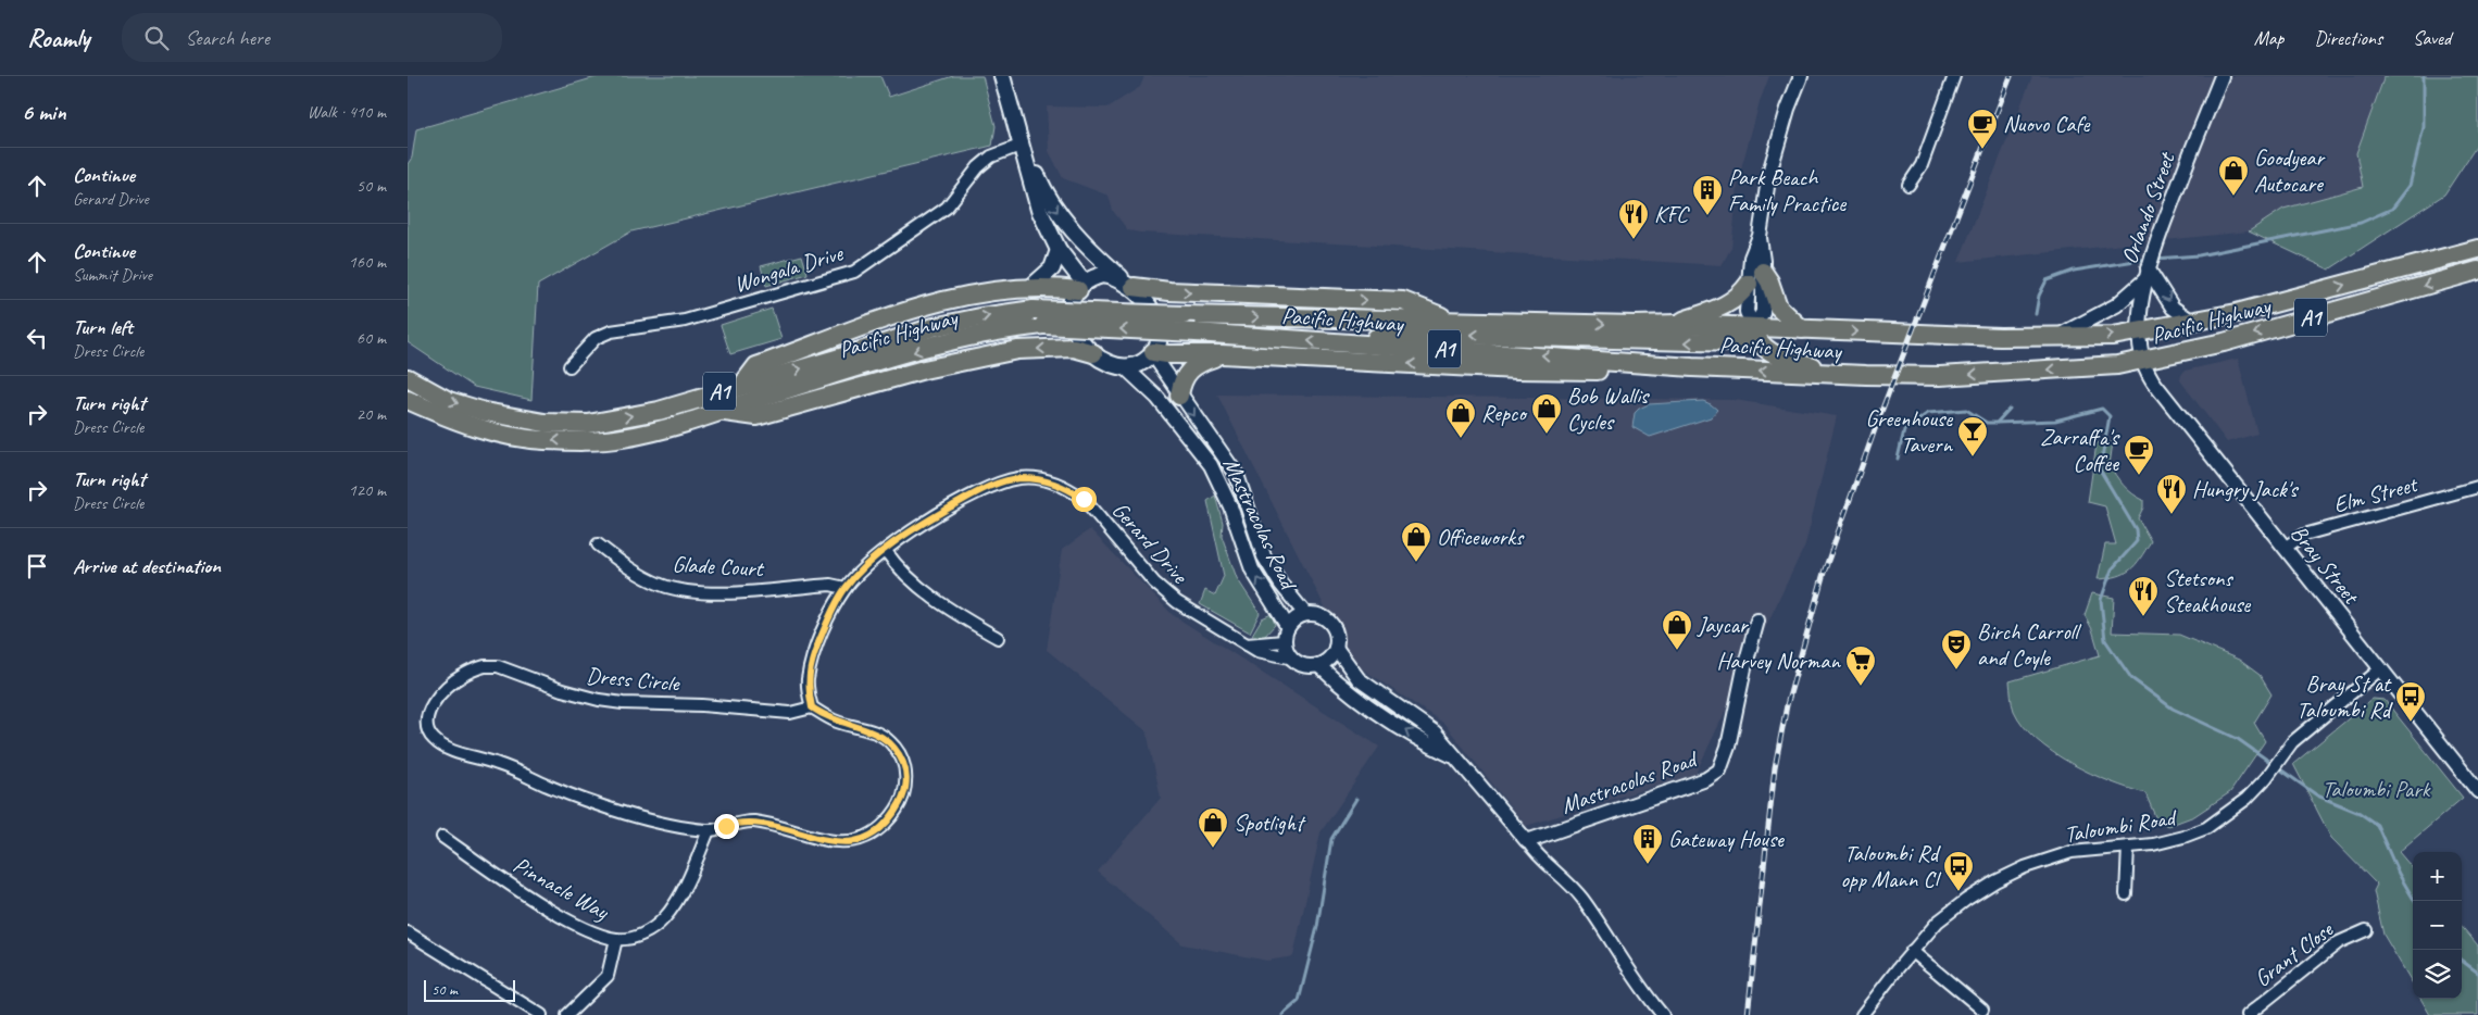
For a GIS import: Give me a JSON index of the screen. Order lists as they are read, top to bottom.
{
  "streets": {
    "highway": ["A1", "Pacific Highway"],
    "street": [
      "Orlando Street",
      "Wongala Drive",
      "Elm Street",
      "Mastracolas Road",
      "Gerard Drive",
      "Bray Street",
      "Glade Court",
      "Dress Circle",
      "Taloumbi Road",
      "Pinnacle Way",
      "Grant Close"
    ]
  },
  "crossings": [
    ["Orlando Street", "Pacific Highway"],
    ["Orlando Street", "Bray Street"],
    ["Pacific Highway", "Bray Street"],
    ["Elm Street", "Bray Street"],
    ["Mastracolas Road", "Gerard Drive"],
    ["Gerard Drive", "Glade Court"],
    ["Bray Street", "Taloumbi Road"],
    ["Dress Circle", "Pinnacle Way"]
  ],
  "parks": ["Taloumbi Park"],
  "places": {
    "cafe": ["Nuovo Cafe", "Zarraffa's Coffee"],
    "shop": [
      "Goodyear Autocare",
      "Bob Wallis Cycles",
      "Repco",
      "Officeworks",
      "Jaycar",
      "Spotlight"
    ],
    "building": ["Park Beach Family Practice", "Gateway House"],
    "restaurant": ["KFC", "Hungry Jack's", "Stetsons Steakhouse"],
    "bar": ["Greenhouse Tavern"],
    "theatre": ["Birch Carroll and Coyle"],
    "supermarket": ["Harvey Norman"],
    "bus stop": ["Bray St at Taloumbi Rd", "Taloumbi Rd opp Mann Cl"]
  },
  "scale_bar": "50 m",
  "page": {
    "header": "Roamly",
    "search": "Search here",
    "nav": ["Map", "Directions", "Saved"],
    "heading": ["6 min", "Walk · 410 m"],
    "list": [
      ["Continue", "Gerard Drive", "50 m"],
      ["Continue", "Summit Drive", "160 m"],
      ["Turn left", "Dress Circle", "60 m"],
      ["Turn right", "Dress Circle", "20 m"],
      ["Turn right", "Dress Circle", "120 m"],
      "Arrive at destination"
    ],
    "map_buttons": ["+", "−"],
    "scale": "50 m"
  }
}
